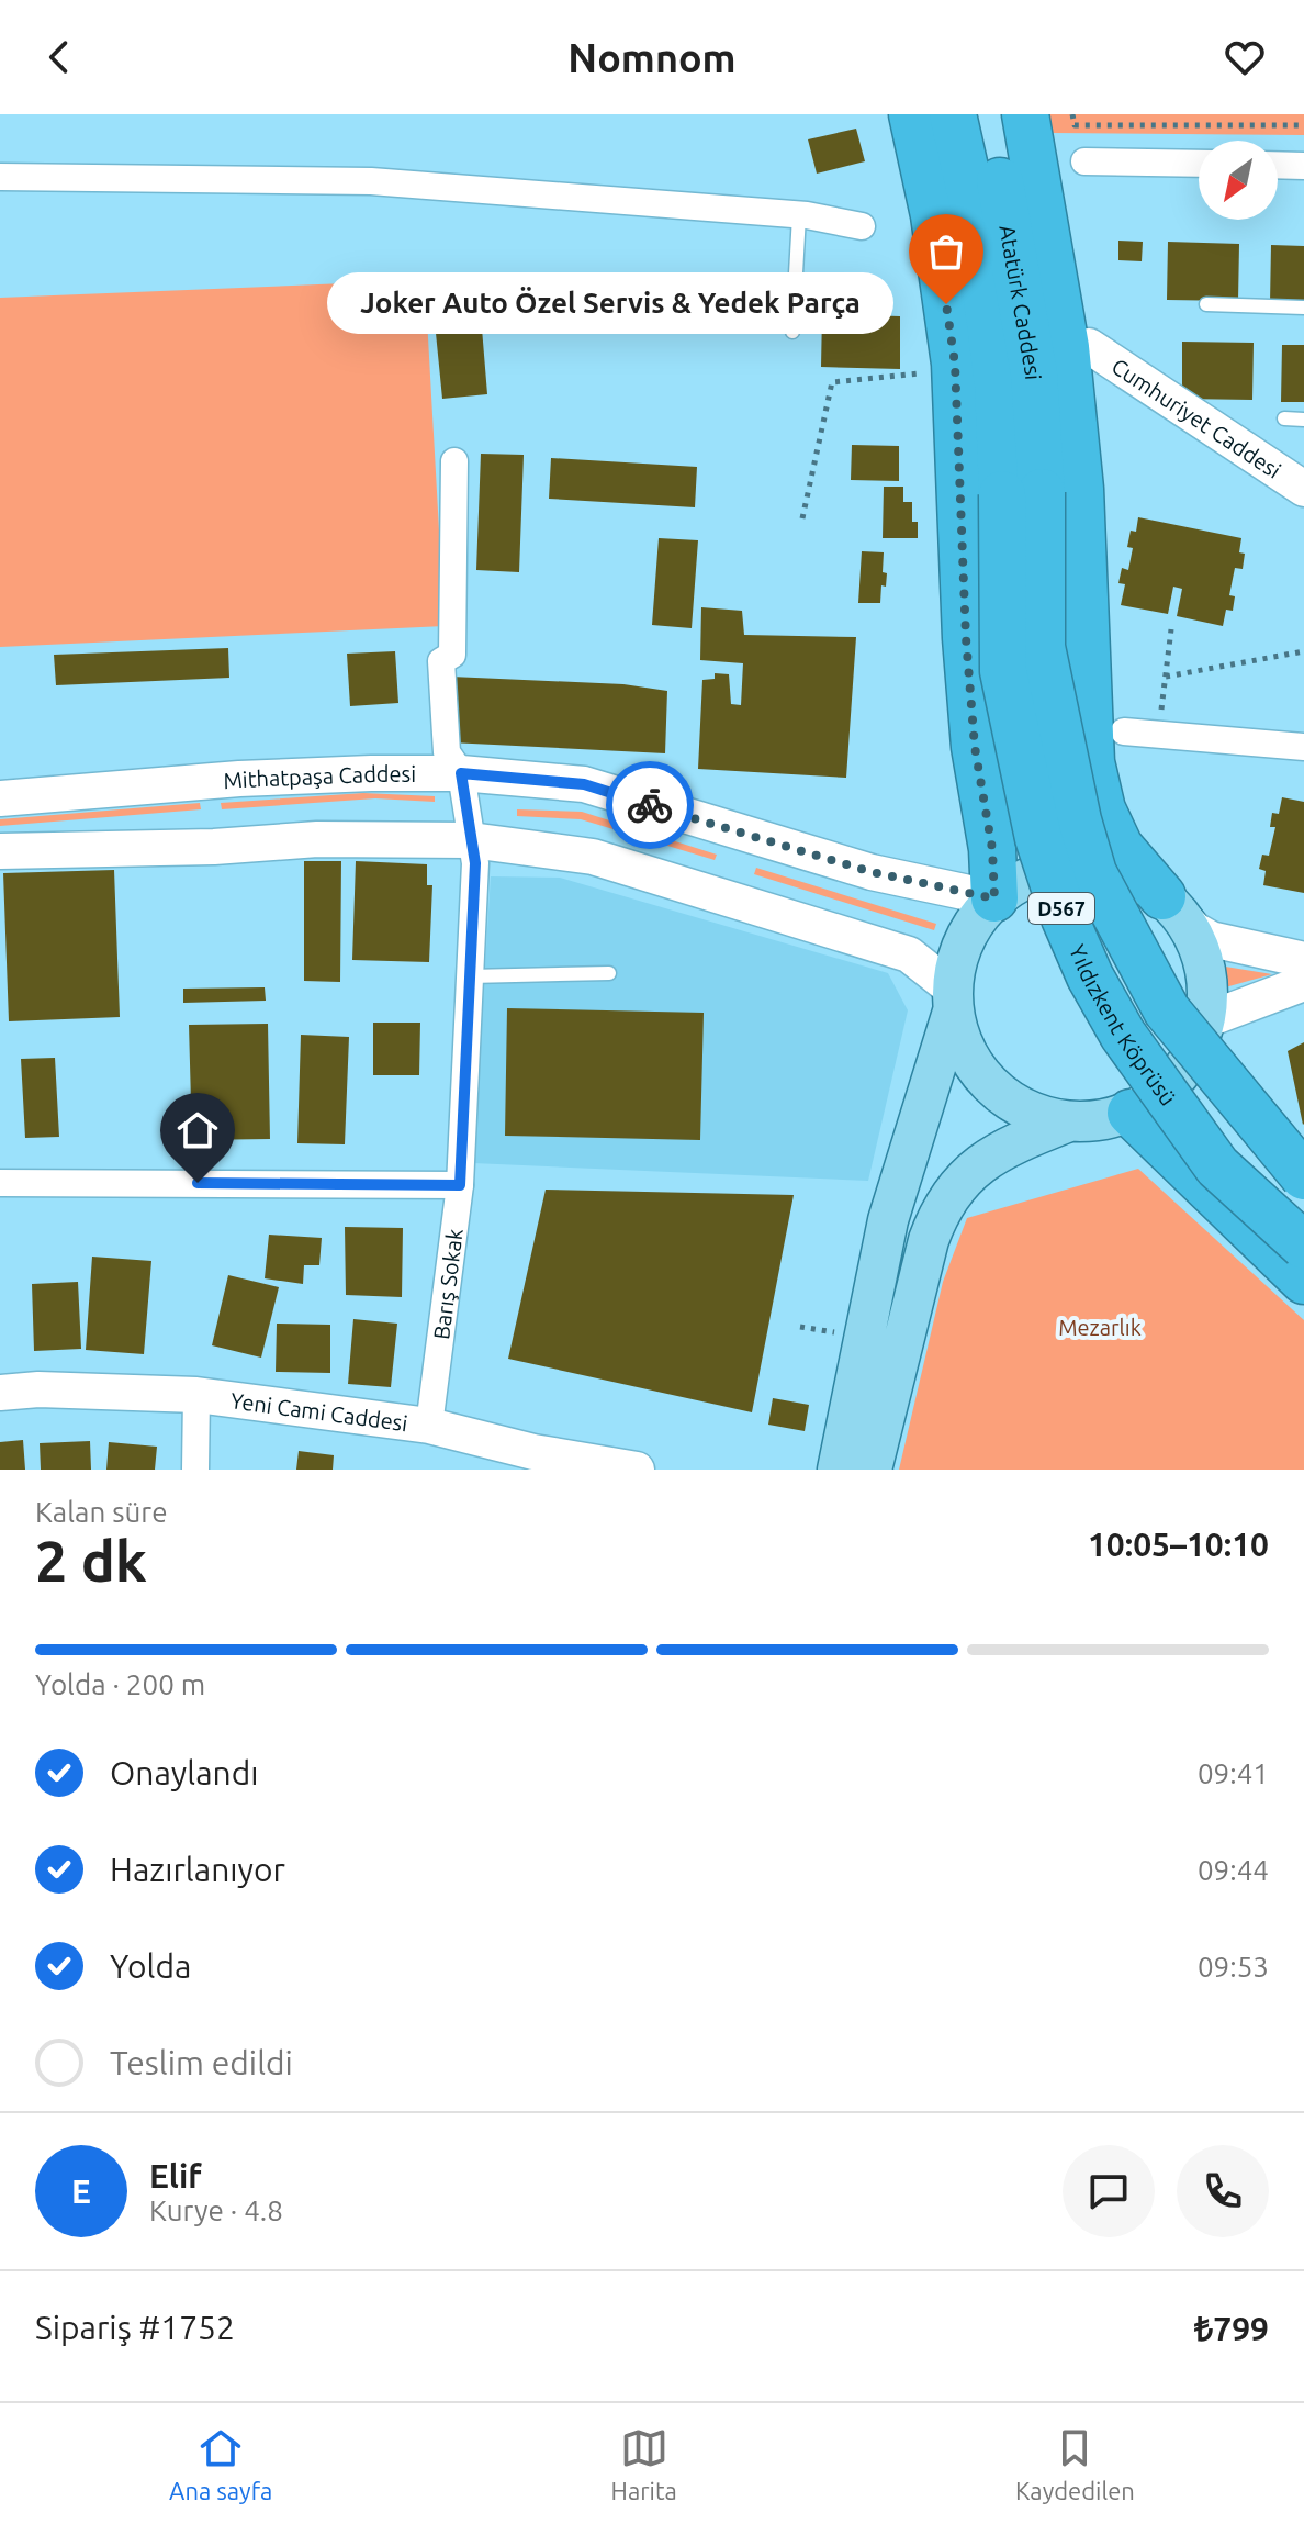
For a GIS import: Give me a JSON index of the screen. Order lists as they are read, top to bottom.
{
  "streets": {
    "highway": ["Atatürk Caddesi", "D567", "Yıldızkent Köprüsü"],
    "street": [
      "Cumhuriyet Caddesi",
      "Mithatpaşa Caddesi",
      "Barış Sokak",
      "Yeni Cami Caddesi"
    ]
  },
  "crossings": [
    ["Atatürk Caddesi", "Yıldızkent Köprüsü"],
    ["Mithatpaşa Caddesi", "Barış Sokak"],
    ["Barış Sokak", "Yeni Cami Caddesi"]
  ],
  "parks": ["Mezarlık"],
  "places": ["Joker Auto Özel Servis & Yedek Parça"],
  "north": "bottom left",
  "page": {
    "header": "Nomnom",
    "bubble": "Joker Auto Özel Servis & Yedek Parça",
    "heading": ["2 dk", "Kalan süre", "10:05–10:10"],
    "panel": [
      "Elif",
      "Kurye · 4.8",
      "Sipariş #1752",
      "₺799"
    ],
    "bar": "Yolda · 200 m",
    "list": [
      ["Onaylandı", "09:41"],
      ["Hazırlanıyor", "09:44"],
      ["Yolda", "09:53"],
      "Teslim edildi"
    ],
    "round": "E",
    "tabs": ["Ana sayfa", "Harita", "Kaydedilen"]
  }
}
